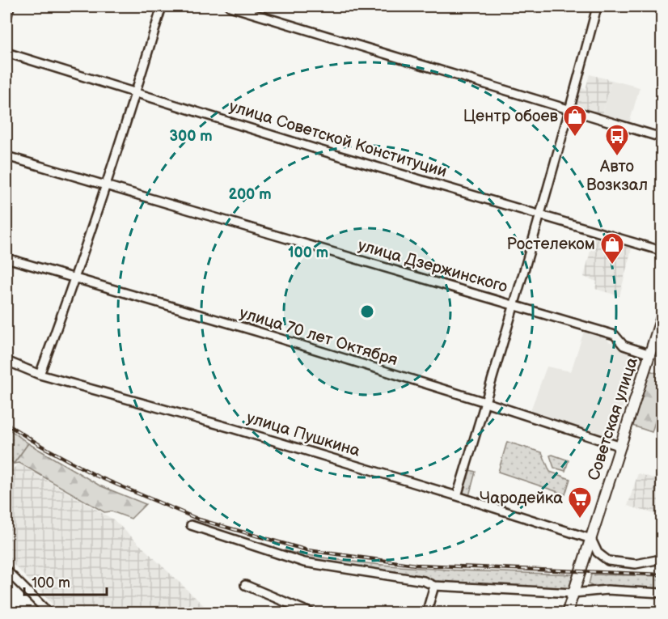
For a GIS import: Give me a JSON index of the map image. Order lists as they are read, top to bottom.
{
  "streets": {
    "main road": ["Советская улица"],
    "street": [
      "улица Советской Конституции",
      "улица Дзержинского",
      "улица 70 лет Октября",
      "улица Пушкина"
    ]
  },
  "crossings": [
    ["улица Дзержинского", "Советская улица"],
    ["улица 70 лет Октября", "Советская улица"],
    ["Советская улица", "улица Пушкина"]
  ],
  "places": {
    "shop": ["Центр обоев", "Ростелеком"],
    "bus stop": ["Авто Возкзал"],
    "supermarket": ["Чародейка"]
  },
  "scale_bar": "100 m",
  "rings": ["300 m", "200 m", "100 m"]
}
